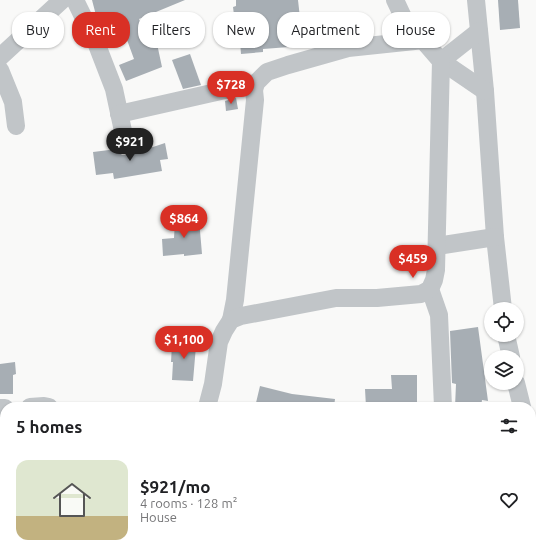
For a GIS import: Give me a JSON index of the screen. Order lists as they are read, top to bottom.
{
  "page": {
    "chip": [
      "Buy",
      "Rent",
      "Filters",
      "New",
      "Apartment",
      "House"
    ],
    "price": [
      "$728",
      "$921",
      "$864",
      "$459",
      "$1,100"
    ],
    "heading": "5 homes",
    "list": [
      {
        "name": "$921/mo",
        "note": "4 rooms · 128 m² · House"
      }
    ]
  }
}
